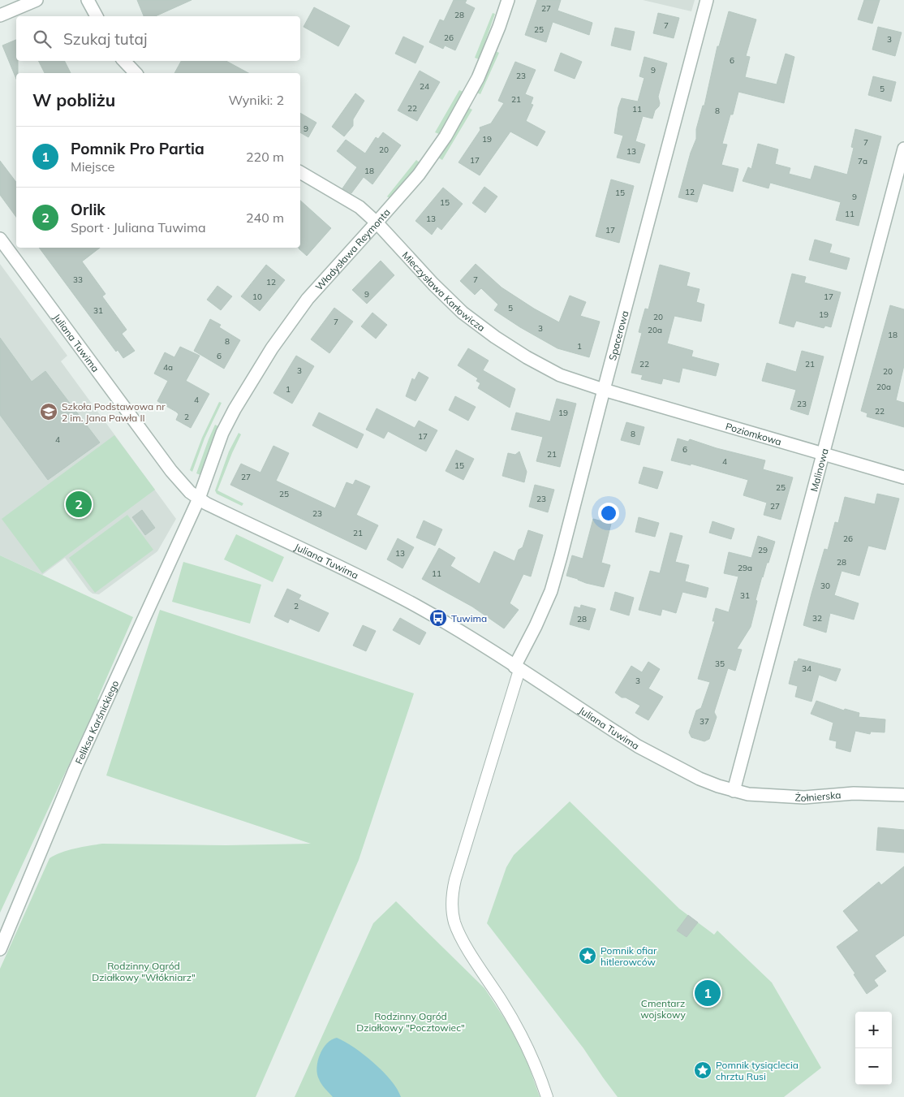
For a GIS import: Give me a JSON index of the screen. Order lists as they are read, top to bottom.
{
  "streets": {
    "street": [
      "Władysława Reymonta",
      "Mieczysława Karłowicza",
      "Spacerowa",
      "Juliana Tuwima",
      "Poziomkowa",
      "Malinowa",
      "Feliksa Karśnickiego",
      "Żołnierska"
    ]
  },
  "crossings": [
    ["Władysława Reymonta", "Mieczysława Karłowicza"],
    ["Władysława Reymonta", "Juliana Tuwima"],
    ["Władysława Reymonta", "Feliksa Karśnickiego"],
    ["Mieczysława Karłowicza", "Spacerowa"],
    ["Mieczysława Karłowicza", "Poziomkowa"],
    ["Spacerowa", "Juliana Tuwima"],
    ["Spacerowa", "Poziomkowa"],
    ["Juliana Tuwima", "Malinowa"],
    ["Juliana Tuwima", "Feliksa Karśnickiego"],
    ["Juliana Tuwima", "Żołnierska"],
    ["Poziomkowa", "Malinowa"],
    ["Malinowa", "Żołnierska"]
  ],
  "parks": ["Rodzinny Ogród Działkowy \"Włókniarz\"", "Cmentarz wojskowy", "Rodzinny Ogród Działkowy \"Pocztowiec\""],
  "places": {
    "school or university": ["Szkoła Podstawowa nr 2 im. Jana Pawła II"],
    "bus stop": ["Tuwima"],
    "place": ["Pomnik ofiar hitlerowców", "Pomnik tysiąclecia chrztu Rusi"]
  },
  "house_numbers": [
    "27",
    "28",
    "7",
    "25",
    "26",
    "3",
    "6",
    "9",
    "23",
    "24",
    "5",
    "21",
    "22",
    "11",
    "8",
    "9",
    "19",
    "7",
    "20",
    "13",
    "17",
    "7a",
    "18",
    "12",
    "15",
    "9",
    "15",
    "11",
    "13",
    "17",
    "33",
    "7",
    "12",
    "9",
    "10",
    "17",
    "5",
    "31",
    "19",
    "20",
    "7",
    "3",
    "20a",
    "18",
    "8",
    "1",
    "6",
    "22",
    "21",
    "4a",
    "3",
    "20",
    "20a",
    "1",
    "4",
    "23",
    "22",
    "19",
    "2",
    "8",
    "17",
    "4",
    "6",
    "21",
    "4",
    "15",
    "27",
    "25",
    "25",
    "23",
    "27",
    "23",
    "21",
    "26",
    "29",
    "13",
    "28",
    "29a",
    "11",
    "30",
    "31",
    "2",
    "32",
    "28",
    "35",
    "34",
    "3",
    "37"
  ],
  "page": {
    "search": "Szukaj tutaj",
    "heading": ["W pobliżu", "Wyniki: 2"],
    "list": [
      {
        "mark": "1",
        "name": "Pomnik Pro Partia",
        "note": "Miejsce",
        "value": "220 m"
      },
      {
        "mark": "2",
        "name": "Orlik",
        "note": "Sport · Juliana Tuwima",
        "value": "240 m"
      }
    ],
    "pins": ["2", "1"],
    "map_buttons": ["+", "−"]
  }
}
